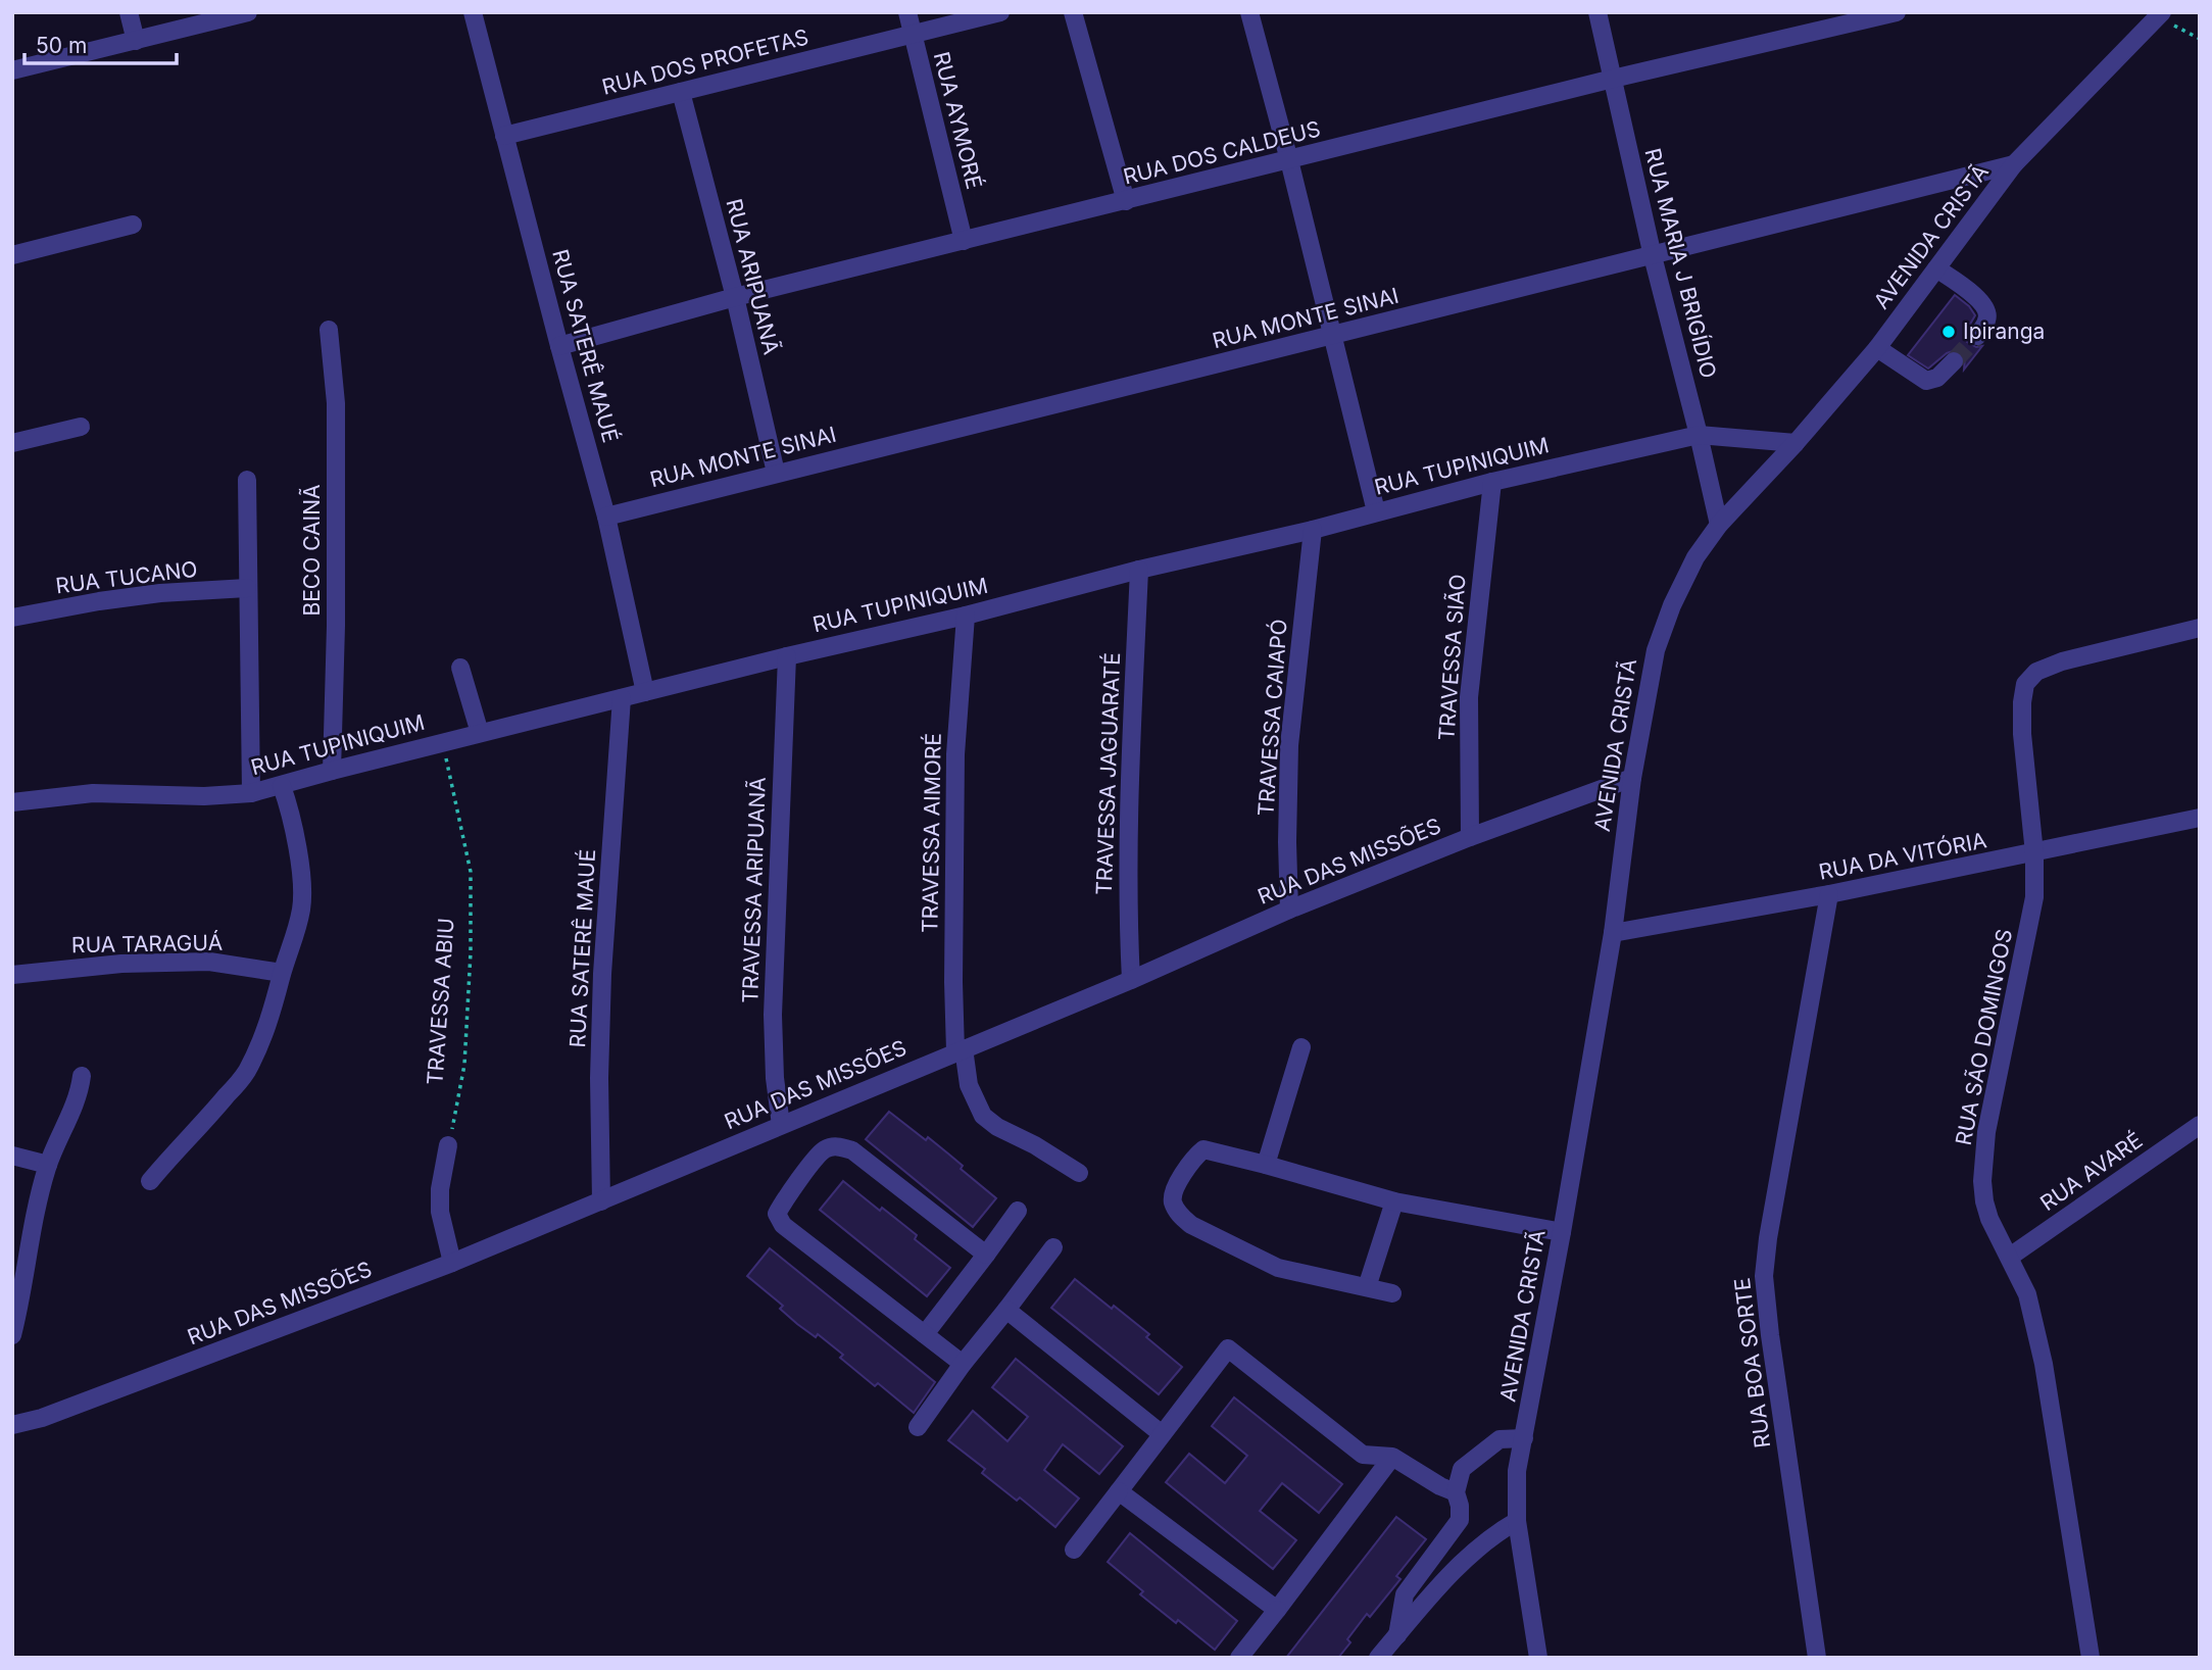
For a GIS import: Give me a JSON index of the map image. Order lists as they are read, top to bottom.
{
  "streets": {
    "street": [
      "RUA DOS PROFETAS",
      "RUA AYMORÉ",
      "RUA DOS CALDEUS",
      "AVENIDA CRISTÃ",
      "RUA MARIA J BRIGÍDIO",
      "RUA ARIPUANÃ",
      "RUA MONTE SINAI",
      "RUA SATERÊ MAUÉ",
      "RUA TUPINIQUIM",
      "BECO CAINÃ",
      "RUA TUCANO",
      "TRAVESSA SIÃO",
      "TRAVESSA CAIAPÓ",
      "TRAVESSA JAGUARATÉ",
      "TRAVESSA AIMORÉ",
      "RUA DA VITÓRIA",
      "RUA DAS MISSÕES",
      "TRAVESSA ARIPUANÃ",
      "RUA TARAGUÁ",
      "RUA SÃO DOMINGOS",
      "RUA AVARÉ",
      "RUA BOA SORTE"
    ],
    "path": ["TRAVESSA ABIU"]
  },
  "crossings": [
    ["RUA DOS PROFETAS", "RUA AYMORÉ"],
    ["RUA DOS PROFETAS", "RUA ARIPUANÃ"],
    ["RUA DOS PROFETAS", "RUA SATERÊ MAUÉ"],
    ["RUA AYMORÉ", "RUA DOS CALDEUS"],
    ["RUA DOS CALDEUS", "RUA MARIA J BRIGÍDIO"],
    ["RUA DOS CALDEUS", "RUA ARIPUANÃ"],
    ["RUA DOS CALDEUS", "RUA SATERÊ MAUÉ"],
    ["AVENIDA CRISTÃ", "RUA MARIA J BRIGÍDIO"],
    ["AVENIDA CRISTÃ", "RUA MONTE SINAI"],
    ["AVENIDA CRISTÃ", "RUA TUPINIQUIM"],
    ["AVENIDA CRISTÃ", "RUA DA VITÓRIA"],
    ["AVENIDA CRISTÃ", "RUA DAS MISSÕES"],
    ["RUA MARIA J BRIGÍDIO", "RUA MONTE SINAI"],
    ["RUA MARIA J BRIGÍDIO", "RUA TUPINIQUIM"],
    ["RUA ARIPUANÃ", "RUA MONTE SINAI"],
    ["RUA MONTE SINAI", "RUA SATERÊ MAUÉ"],
    ["RUA SATERÊ MAUÉ", "RUA TUPINIQUIM"],
    ["RUA SATERÊ MAUÉ", "RUA DAS MISSÕES"],
    ["RUA TUPINIQUIM", "BECO CAINÃ"],
    ["RUA TUPINIQUIM", "TRAVESSA SIÃO"],
    ["RUA TUPINIQUIM", "TRAVESSA CAIAPÓ"],
    ["RUA TUPINIQUIM", "TRAVESSA JAGUARATÉ"],
    ["RUA TUPINIQUIM", "TRAVESSA AIMORÉ"],
    ["RUA TUPINIQUIM", "TRAVESSA ARIPUANÃ"],
    ["RUA TUPINIQUIM", "TRAVESSA ABIU"],
    ["TRAVESSA SIÃO", "RUA DAS MISSÕES"],
    ["TRAVESSA CAIAPÓ", "RUA DAS MISSÕES"],
    ["TRAVESSA JAGUARATÉ", "RUA DAS MISSÕES"],
    ["TRAVESSA AIMORÉ", "RUA DAS MISSÕES"],
    ["RUA DA VITÓRIA", "RUA SÃO DOMINGOS"],
    ["RUA DA VITÓRIA", "RUA BOA SORTE"],
    ["RUA DAS MISSÕES", "TRAVESSA ARIPUANÃ"],
    ["RUA SÃO DOMINGOS", "RUA AVARÉ"]
  ],
  "places": ["Ipiranga"],
  "scale_bar": "50 m"
}
